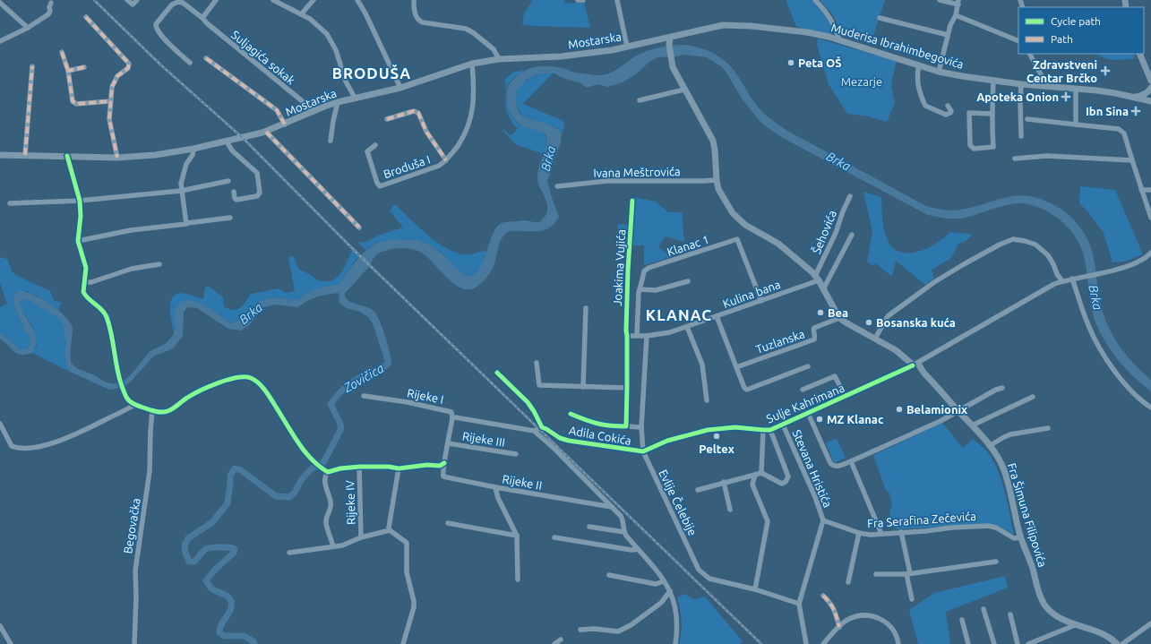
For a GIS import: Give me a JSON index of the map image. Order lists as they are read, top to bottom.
{
  "streets": {
    "main road": ["Mostarska", "Muderisa Ibrahimbegovića", "Fra Šimuna Filipovića"],
    "street": [
      "Suljagića sokak",
      "Broduša I",
      "Ivana Meštrovića",
      "Šehovića",
      "Klanac 1",
      "Joakima Vujića",
      "Kulina bana",
      "Tuzlanska",
      "Rijeke I",
      "Sulje Kahrimana",
      "Adila Cokića",
      "Rijeke III",
      "Stevana Hristića",
      "Rijeke II",
      "Rijeke IV",
      "Evlije Čelebije",
      "Fra Serafina Zečevića",
      "Begovačka"
    ]
  },
  "crossings": [
    ["Mostarska", "Muderisa Ibrahimbegovića"],
    ["Mostarska", "Suljagića sokak"],
    ["Mostarska", "Broduša I"],
    ["Šehovića", "Kulina bana"],
    ["Klanac 1", "Kulina bana"],
    ["Joakima Vujića", "Kulina bana"],
    ["Kulina bana", "Evlije Čelebije"],
    ["Tuzlanska", "Fra Šimuna Filipovića"],
    ["Rijeke I", "Rijeke III"],
    ["Rijeke I", "Rijeke II"],
    ["Sulje Kahrimana", "Adila Cokića"],
    ["Sulje Kahrimana", "Stevana Hristića"],
    ["Sulje Kahrimana", "Evlije Čelebije"],
    ["Sulje Kahrimana", "Fra Šimuna Filipovića"],
    ["Adila Cokića", "Evlije Čelebije"],
    ["Stevana Hristića", "Evlije Čelebije"],
    ["Stevana Hristića", "Fra Serafina Zečevića"],
    ["Fra Šimuna Filipovića", "Fra Serafina Zečevića"]
  ],
  "districts": ["BRODUŠA", "KLANAC"],
  "water": ["Brka", "Zovičica"],
  "parks": ["Mezarje"],
  "places": {
    "other": [
      "Peta OŠ",
      "Bea",
      "Bosanska kuća",
      "Belamionix",
      "MZ Klanac",
      "Peltex"
    ],
    "health": ["Zdravstveni Centar Brčko", "Apoteka Onion", "Ibn Sina"]
  },
  "legend": ["Cycle path", "Path"]
}
